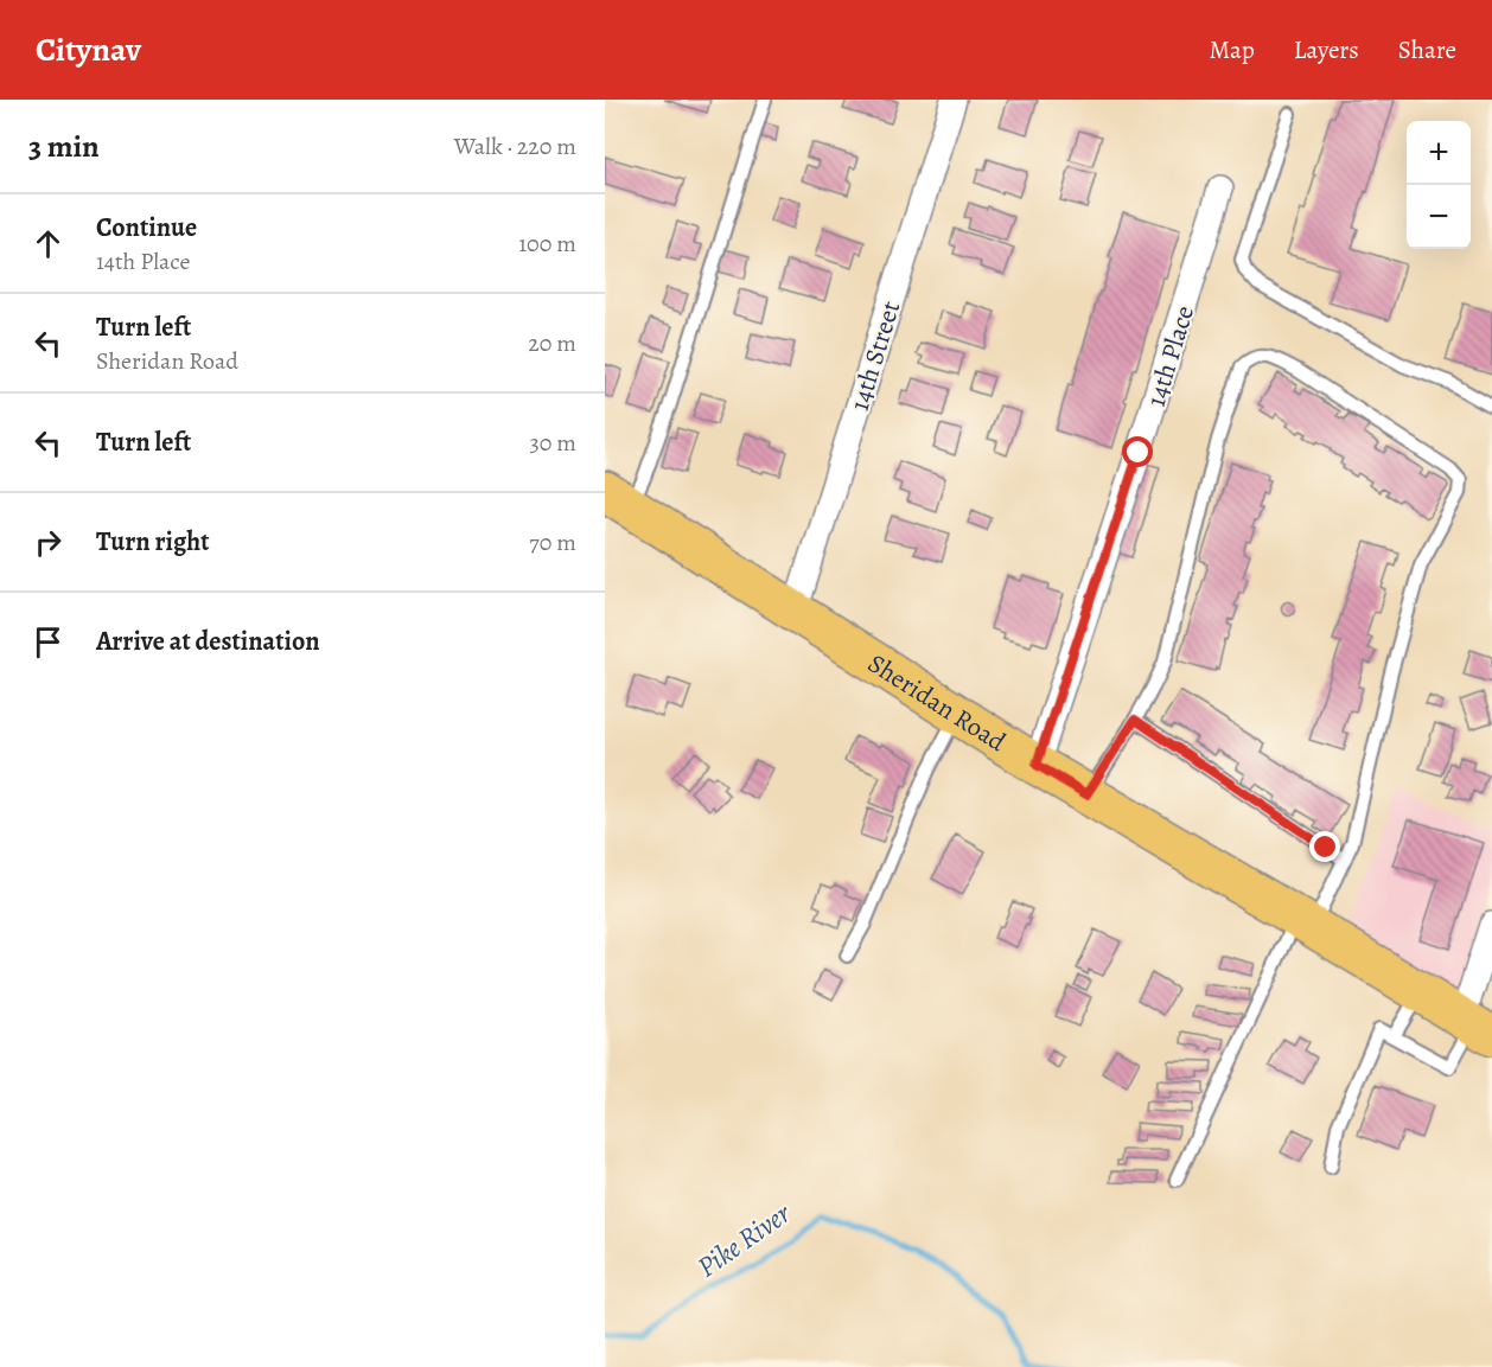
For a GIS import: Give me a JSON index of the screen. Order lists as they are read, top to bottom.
{
  "streets": {
    "main road": ["Sheridan Road"],
    "street": ["14th Street", "14th Place"]
  },
  "crossings": [
    ["14th Street", "Sheridan Road"],
    ["14th Place", "Sheridan Road"]
  ],
  "water": ["Pike River"],
  "page": {
    "header": "Citynav",
    "nav": ["Map", "Layers", "Share"],
    "heading": ["3 min", "Walk · 220 m"],
    "map_buttons": ["+", "−"],
    "list": [
      ["Continue", "14th Place", "100 m"],
      ["Turn left", "Sheridan Road", "20 m"],
      ["Turn left", "30 m"],
      ["Turn right", "70 m"],
      "Arrive at destination"
    ]
  }
}
